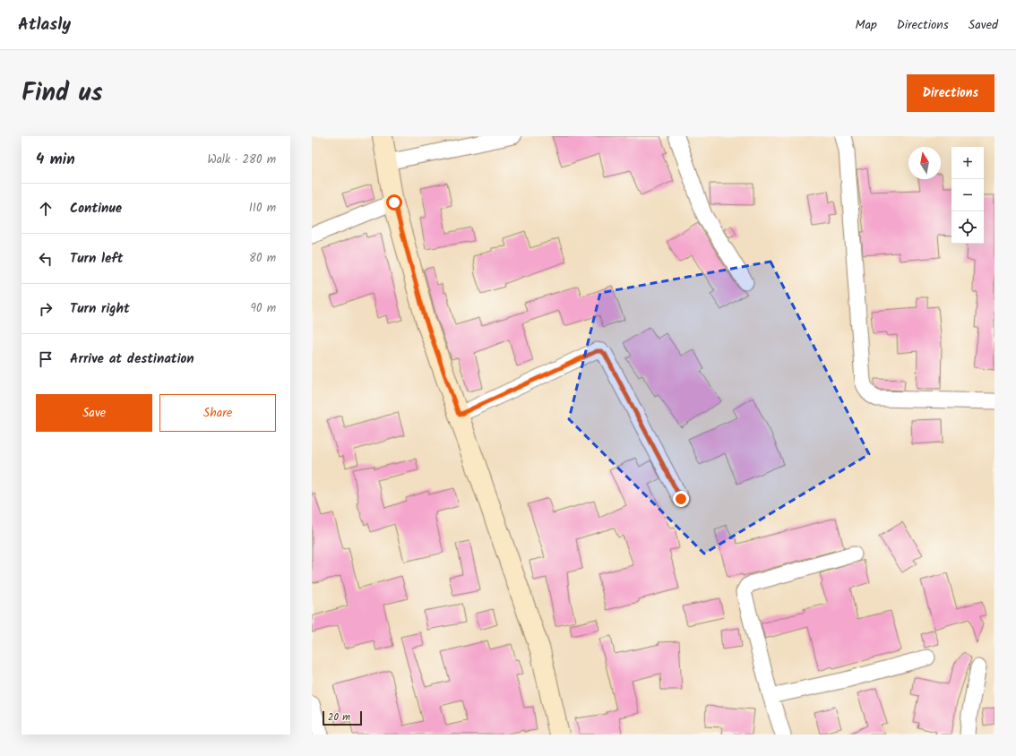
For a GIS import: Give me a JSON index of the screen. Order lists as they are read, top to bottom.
{
  "scale_bar": "20 m",
  "north": "top",
  "page": {
    "header": "Atlasly",
    "nav": ["Map", "Directions", "Saved"],
    "title": "Find us",
    "buttons": [
      "Directions",
      ["Save", "Share"]
    ],
    "heading": ["4 min", "Walk · 280 m"],
    "map_buttons": ["+", "−"],
    "list": [
      ["Continue", "110 m"],
      ["Turn left", "80 m"],
      ["Turn right", "90 m"],
      "Arrive at destination"
    ],
    "scale": "20 m"
  }
}
